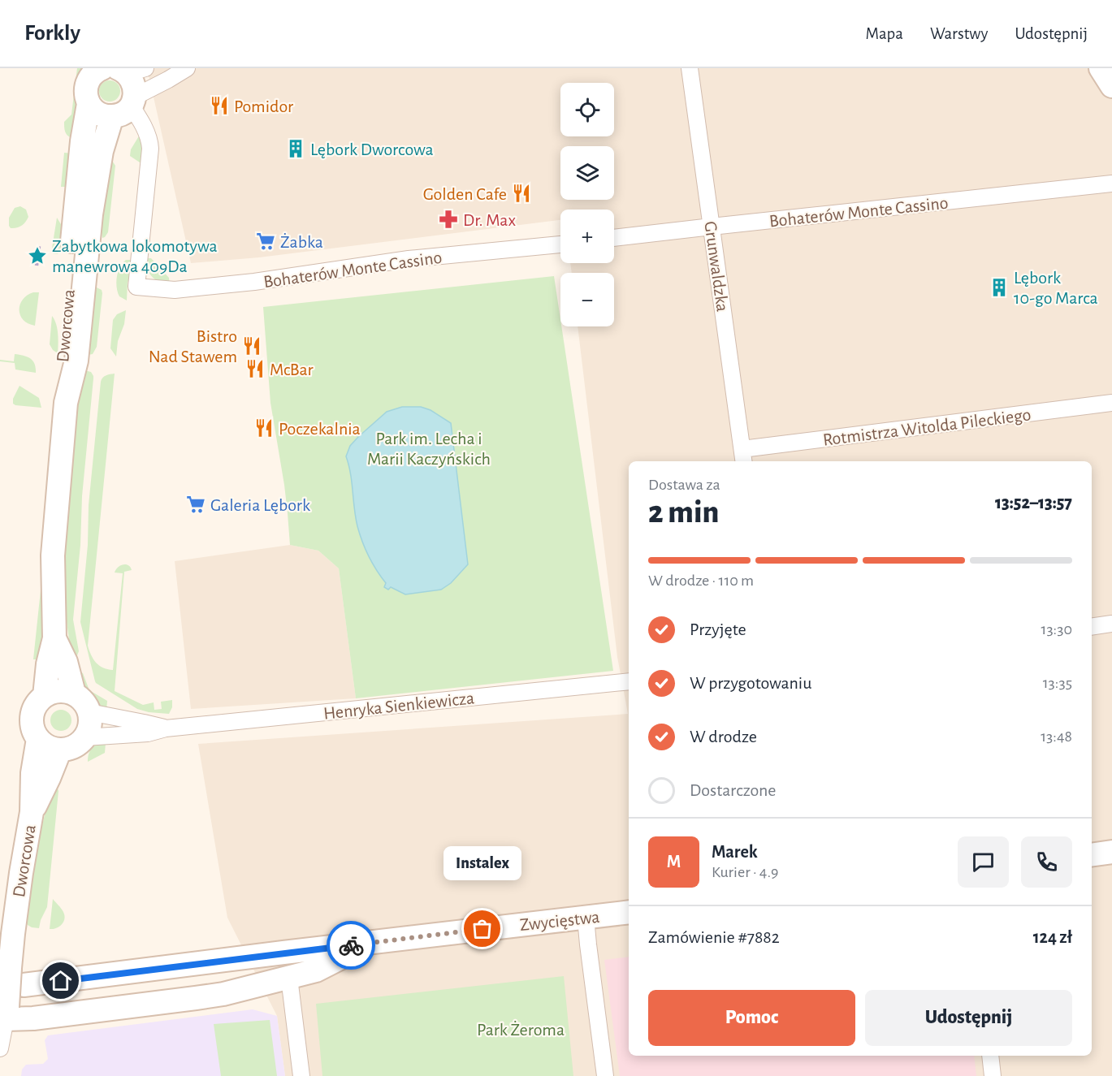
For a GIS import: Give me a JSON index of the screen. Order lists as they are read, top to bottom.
{
  "streets": {
    "street": [
      "Bohaterów Monte Cassino",
      "Grunwaldzka",
      "Dworcowa",
      "Rotmistrza Witolda Pileckiego",
      "Henryka Sienkiewicza",
      "Zwycięstwa"
    ]
  },
  "crossings": [
    ["Bohaterów Monte Cassino", "Grunwaldzka"],
    ["Bohaterów Monte Cassino", "Dworcowa"],
    ["Grunwaldzka", "Rotmistrza Witolda Pileckiego"],
    ["Dworcowa", "Henryka Sienkiewicza"],
    ["Dworcowa", "Zwycięstwa"]
  ],
  "parks": ["Park im. Lecha i Marii Kaczyńskich", "Park Żeroma"],
  "places": {
    "restaurant": [
      "Pomidor",
      "Golden Cafe",
      "Bistro Nad Stawem",
      "McBar",
      "Poczekalnia"
    ],
    "building": ["Lębork Dworcowa", "Lębork 10-go Marca"],
    "pharmacy": ["Dr. Max"],
    "supermarket": ["Żabka", "Galeria Lębork"],
    "place": ["Zabytkowa lokomotywa manewrowa 409Da"],
    "other": ["Instalex"]
  },
  "page": {
    "header": "Forkly",
    "nav": ["Mapa", "Warstwy", "Udostępnij"],
    "map_buttons": ["+", "−"],
    "heading": ["2 min", "Dostawa za", "13:52–13:57"],
    "panel": [
      "Marek",
      "Kurier · 4.9",
      "Zamówienie #7882",
      "124 zł"
    ],
    "bar": "W drodze · 110 m",
    "list": [
      ["Przyjęte", "13:30"],
      ["W przygotowaniu", "13:35"],
      ["W drodze", "13:48"],
      "Dostarczone"
    ],
    "round": "M",
    "bubble": "Instalex",
    "buttons": ["Pomoc", "Udostępnij"]
  }
}
